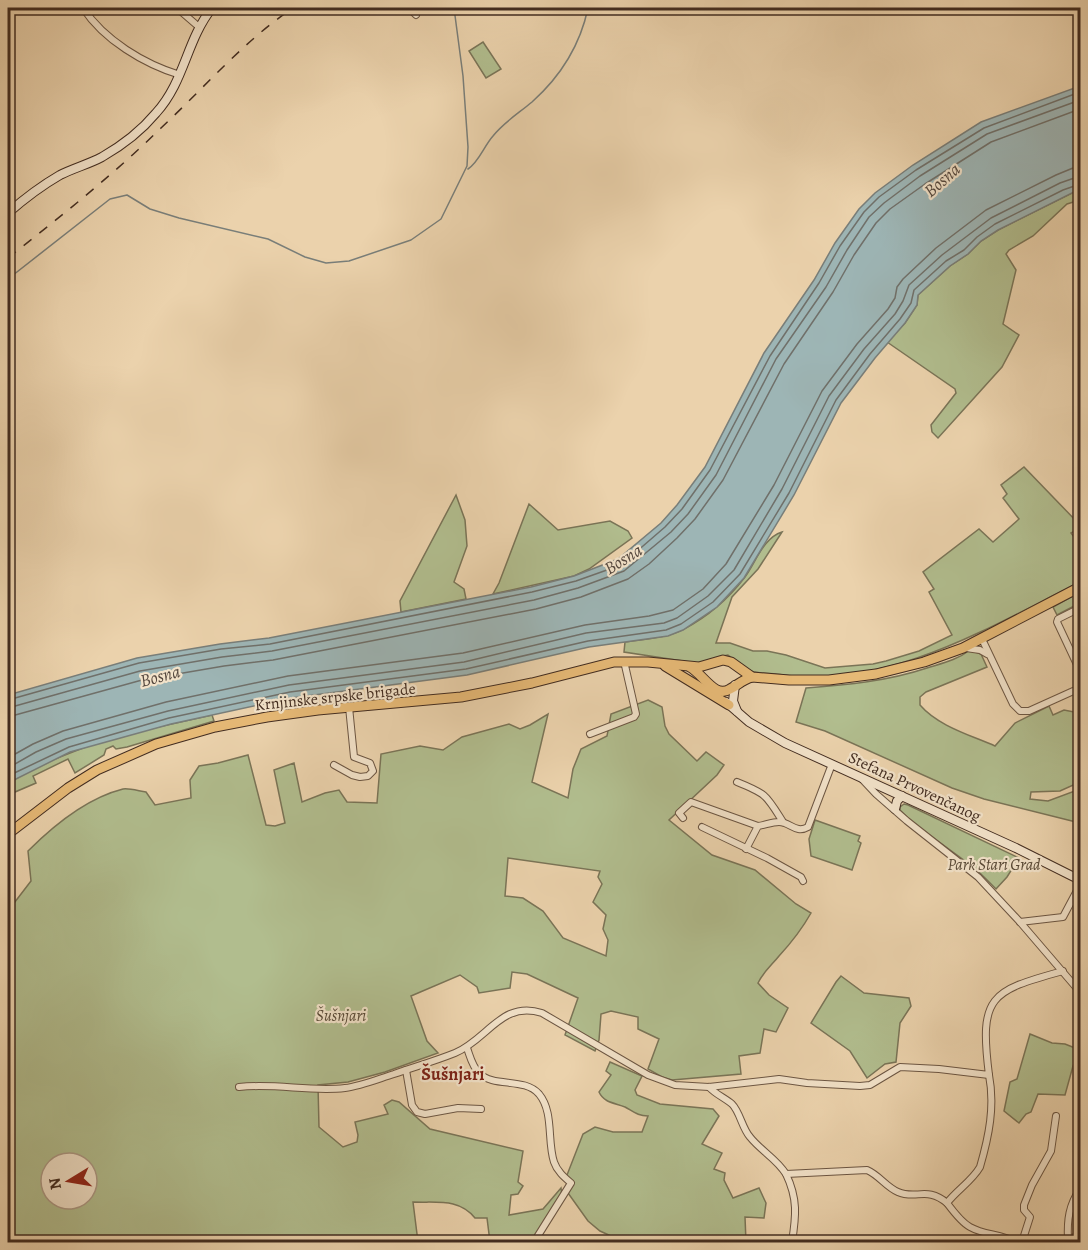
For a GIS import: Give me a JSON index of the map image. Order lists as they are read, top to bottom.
{
  "streets": {
    "main road": ["Krnjinske srpske brigade"],
    "street": ["Stefana Prvovenčanog"]
  },
  "crossings": [
    ["Krnjinske srpske brigade", "Stefana Prvovenčanog"]
  ],
  "districts": ["Šušnjari"],
  "water": ["Bosna"],
  "parks": ["Park Stari Grad", "Šušnjari"],
  "north": "left"
}
